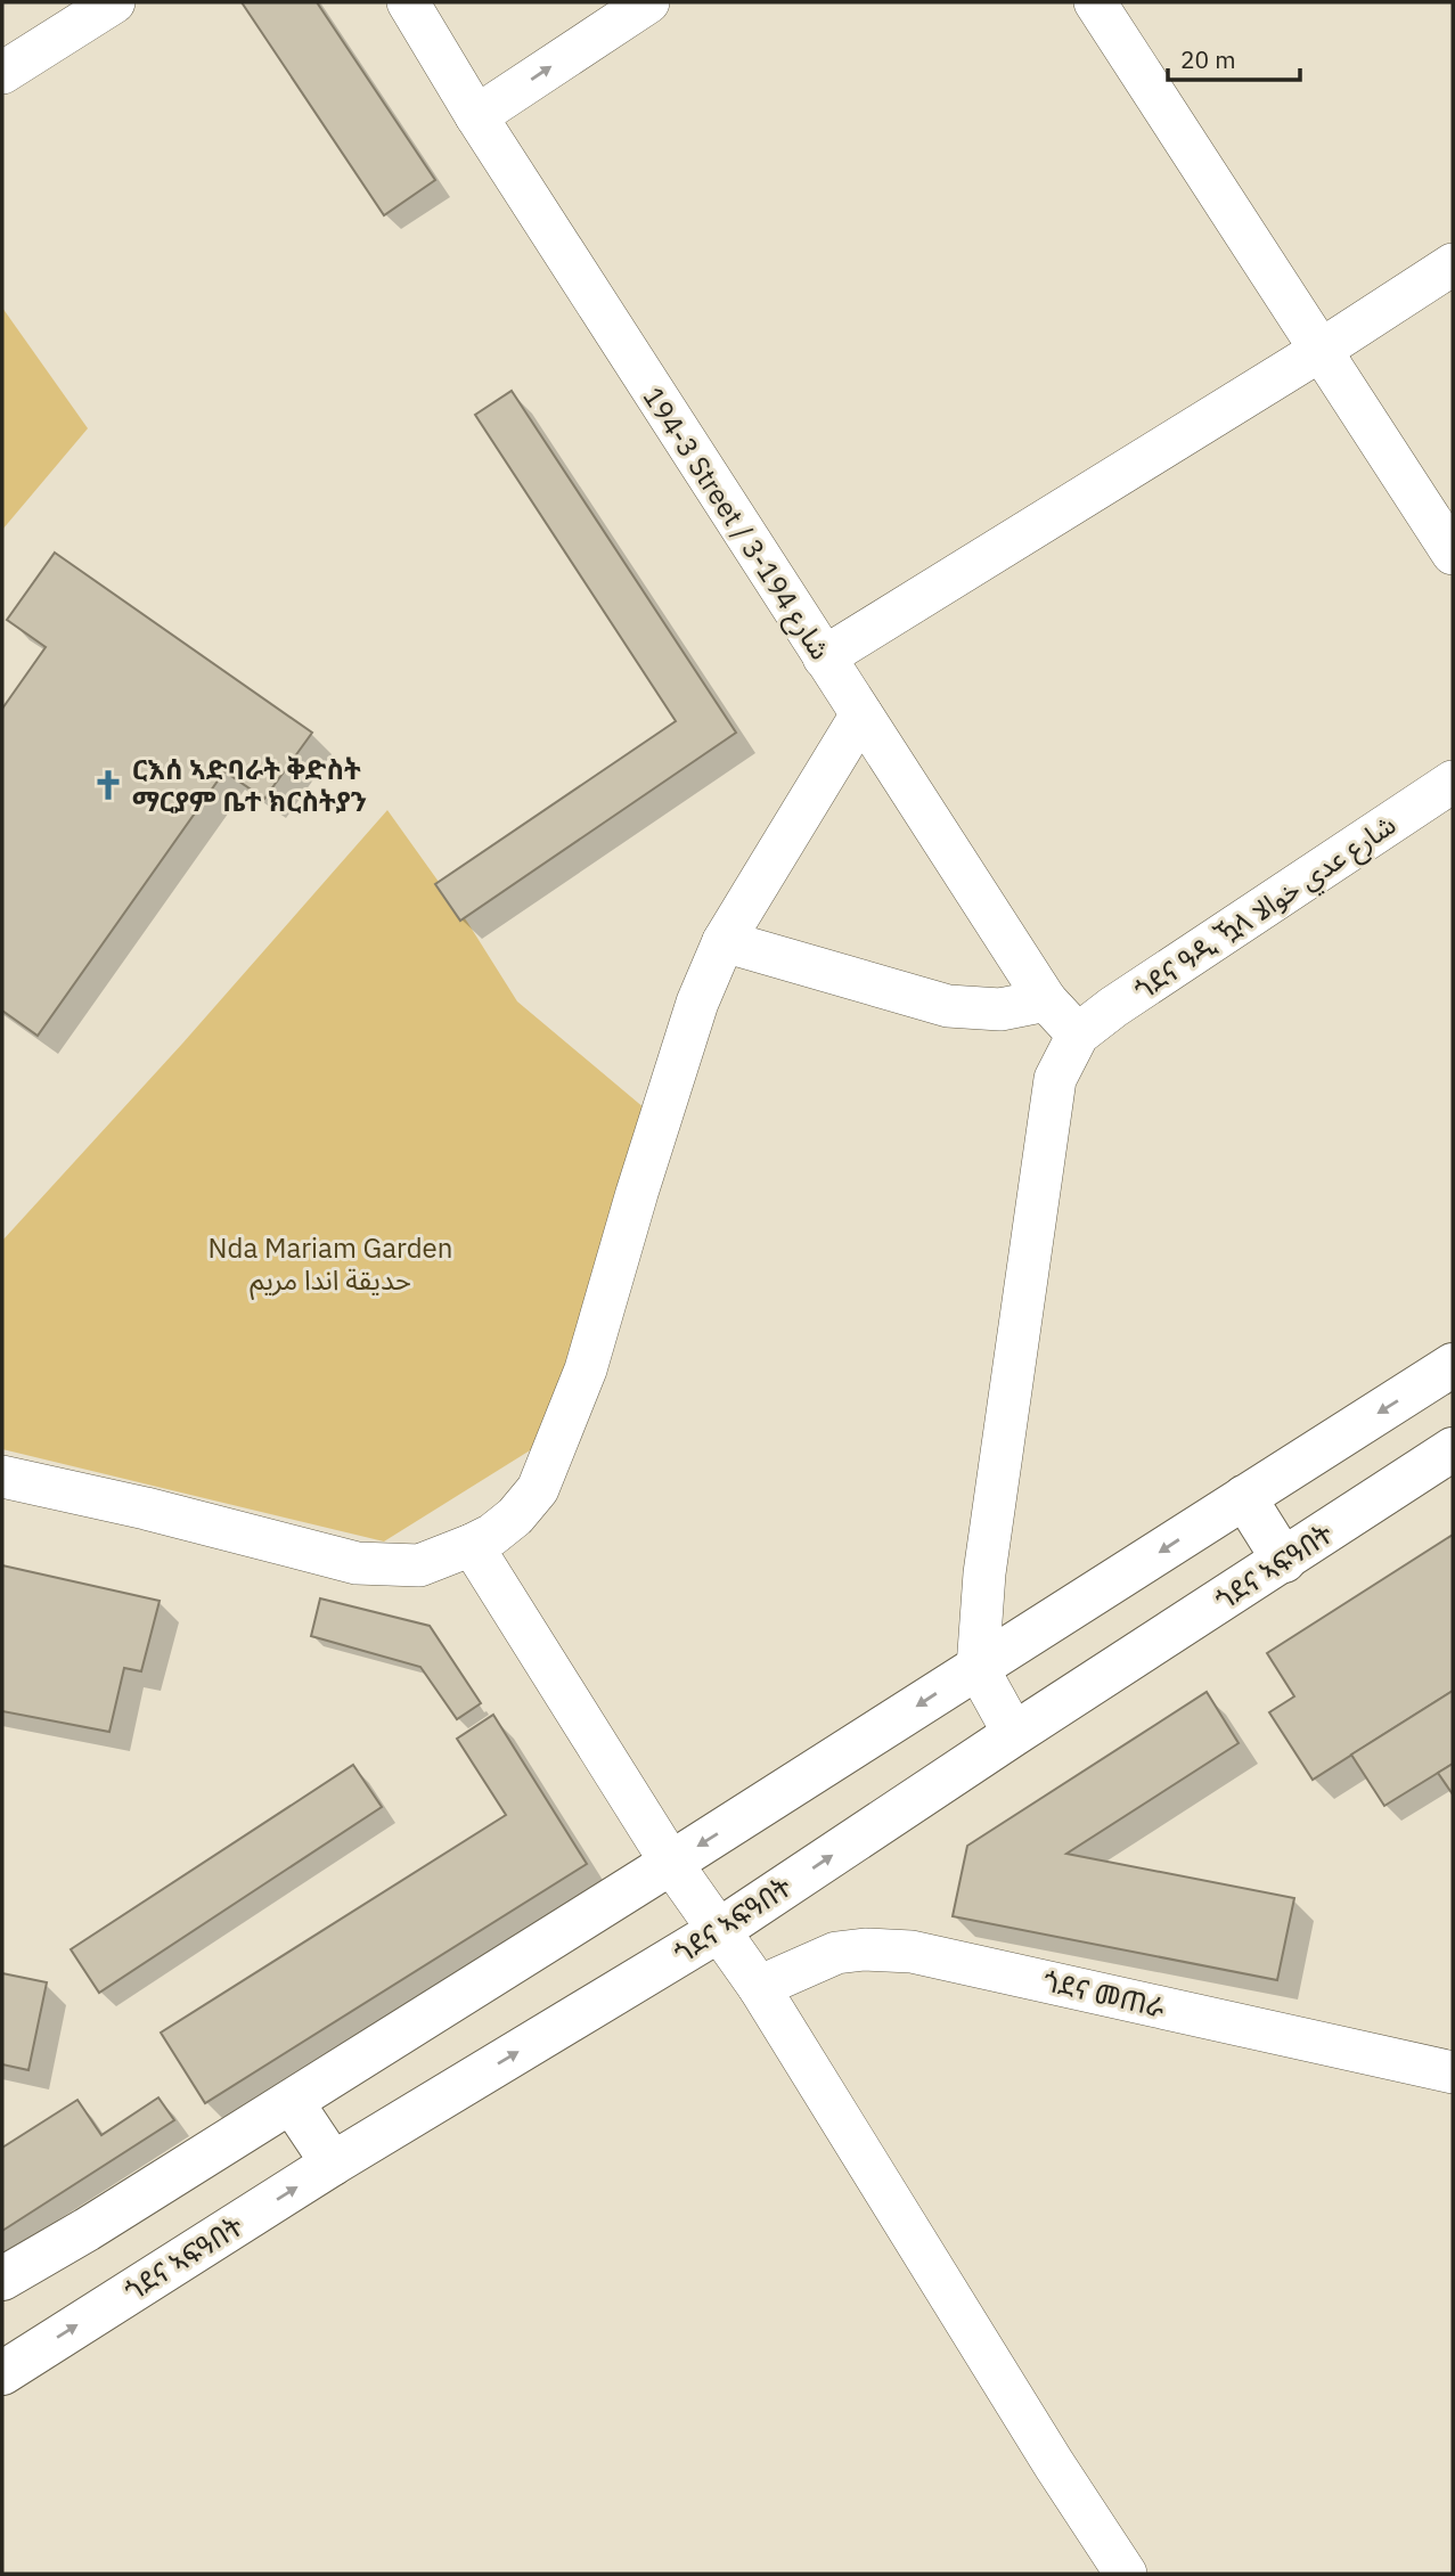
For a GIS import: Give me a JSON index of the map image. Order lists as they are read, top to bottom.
{
  "streets": {
    "highway": ["ጎደና ኣፍዓበት"],
    "street": ["194-3 Street / شارع 194-3", "ጎደና ዓዲ ዃላ شارع عدي خوالا", "ጎደና መጠራ"]
  },
  "crossings": [
    ["194-3 Street / شارع 194-3", "ጎደና ዓዲ ዃላ شارع عدي خوالا"]
  ],
  "parks": ["Nda Mariam Garden حديقة اندا مريم"],
  "places": {
    "church": ["ርእሰ ኣድባራት ቅድስት ማርያም ቤተ ክርስትያን"]
  },
  "scale_bar": "20 m"
}
